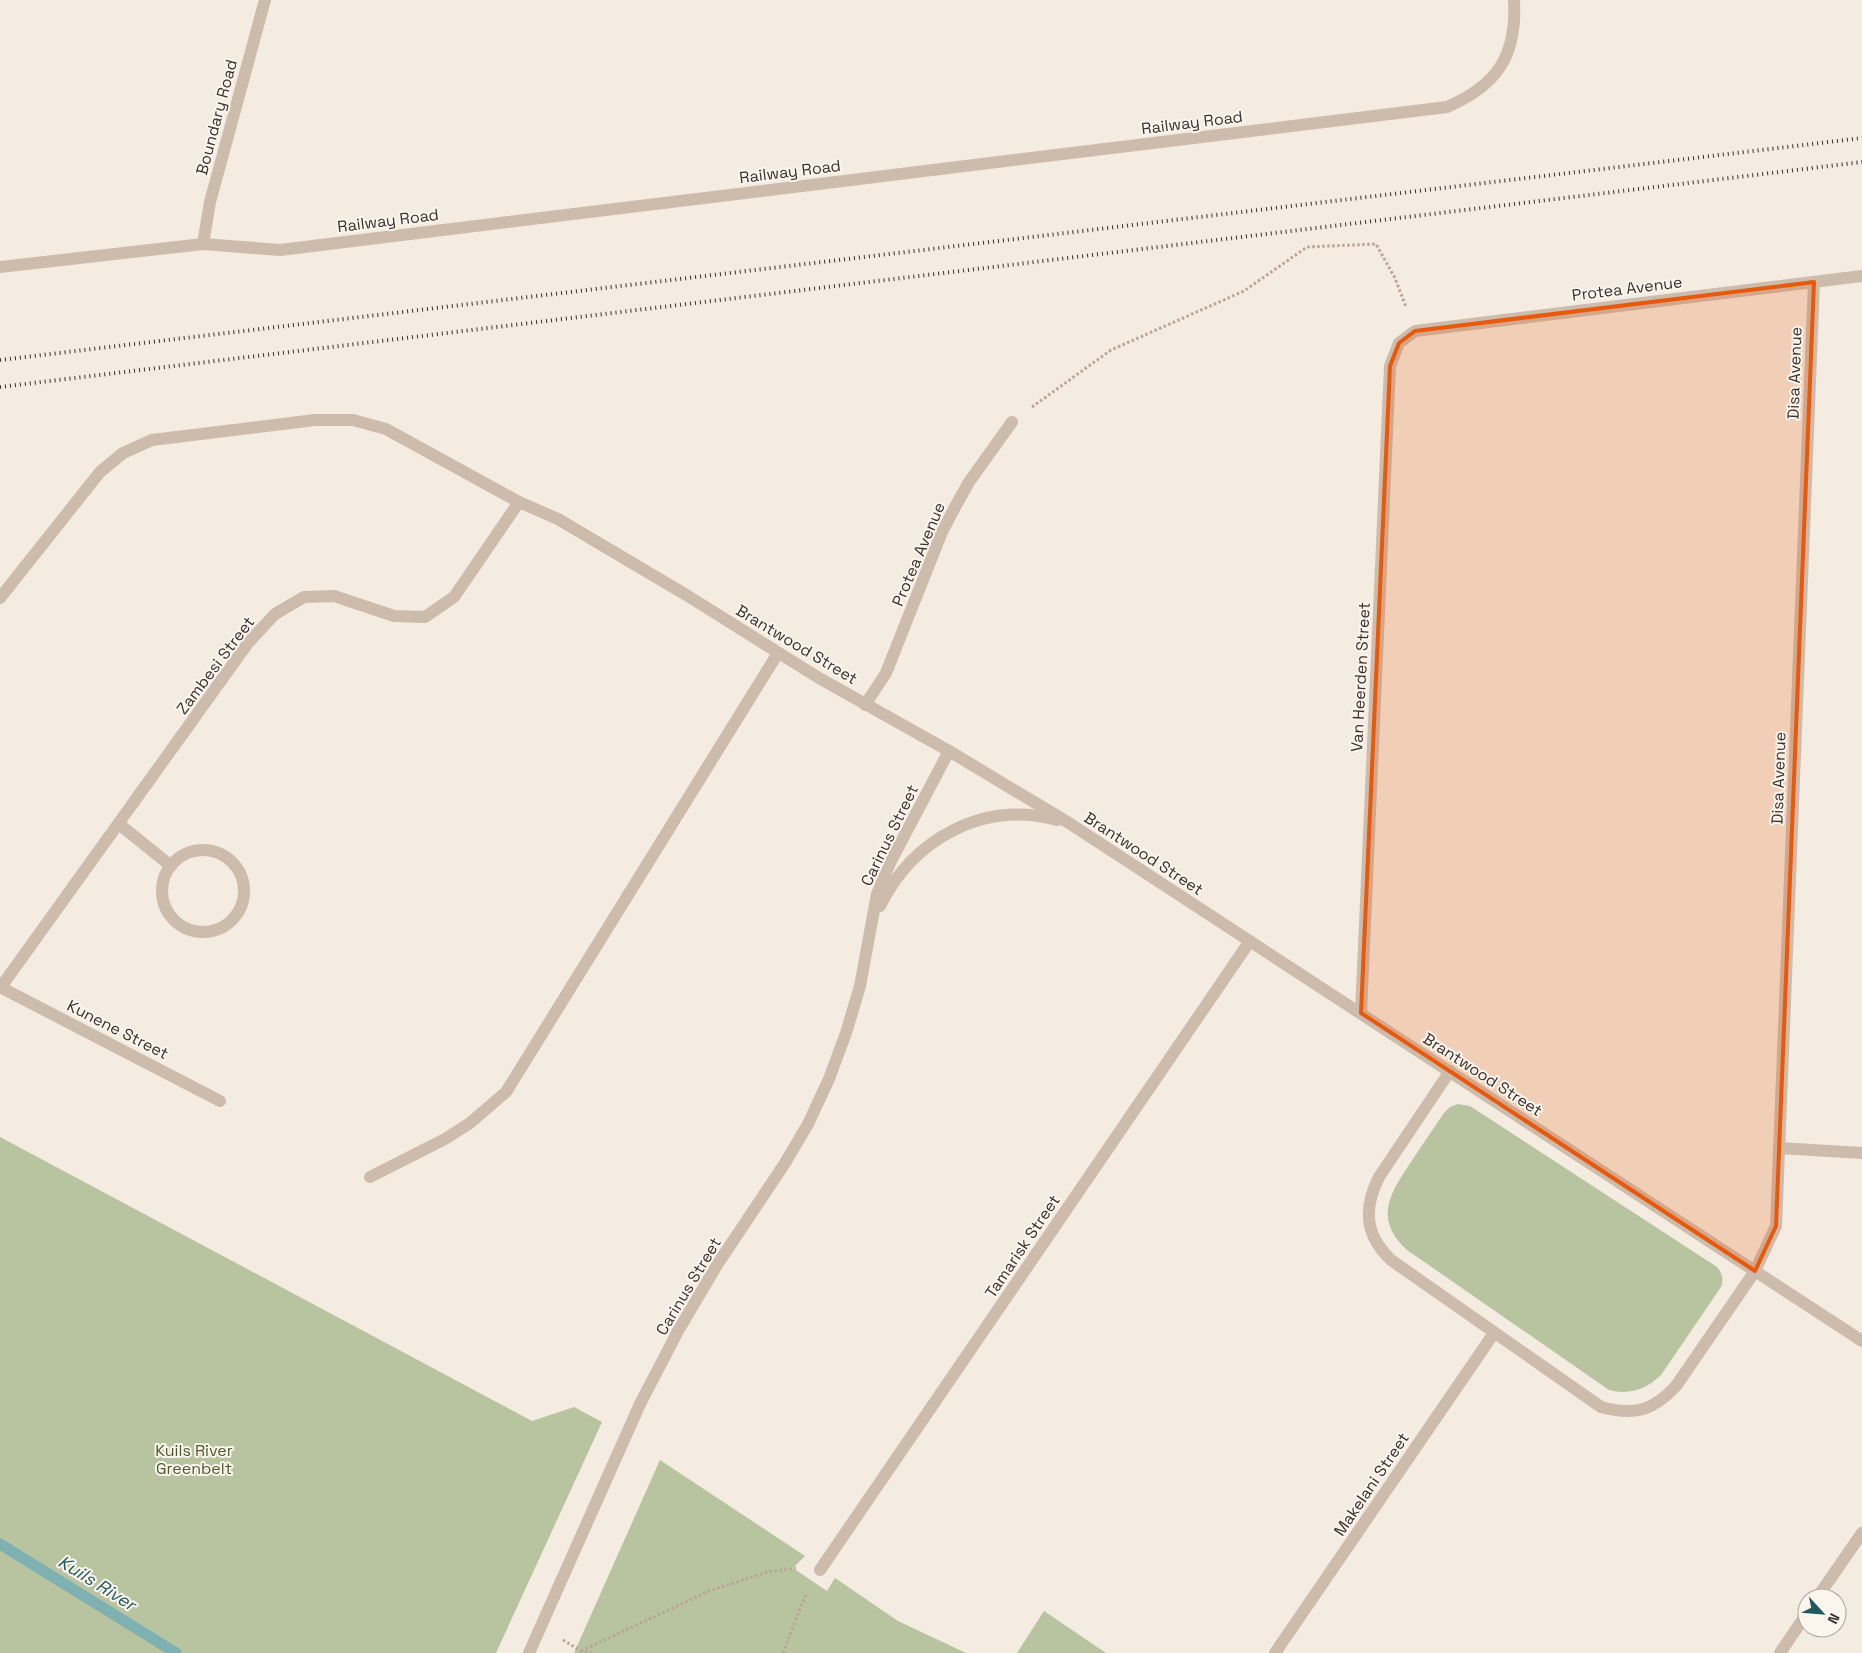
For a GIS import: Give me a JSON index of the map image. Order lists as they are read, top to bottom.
{
  "streets": {
    "street": [
      "Boundary Road",
      "Railway Road",
      "Protea Avenue",
      "Disa Avenue",
      "Brantwood Street",
      "Zambesi Street",
      "Van Heerden Street",
      "Carinus Street",
      "Kunene Street",
      "Tamarisk Street",
      "Makelani Street"
    ]
  },
  "crossings": [
    ["Boundary Road", "Railway Road"],
    ["Protea Avenue", "Disa Avenue"],
    ["Protea Avenue", "Brantwood Street"],
    ["Protea Avenue", "Van Heerden Street"],
    ["Disa Avenue", "Brantwood Street"],
    ["Brantwood Street", "Zambesi Street"],
    ["Brantwood Street", "Van Heerden Street"],
    ["Brantwood Street", "Carinus Street"],
    ["Brantwood Street", "Tamarisk Street"],
    ["Zambesi Street", "Kunene Street"]
  ],
  "water": ["Kuils River"],
  "parks": ["Kuils River Greenbelt"],
  "north": "bottom right"
}
